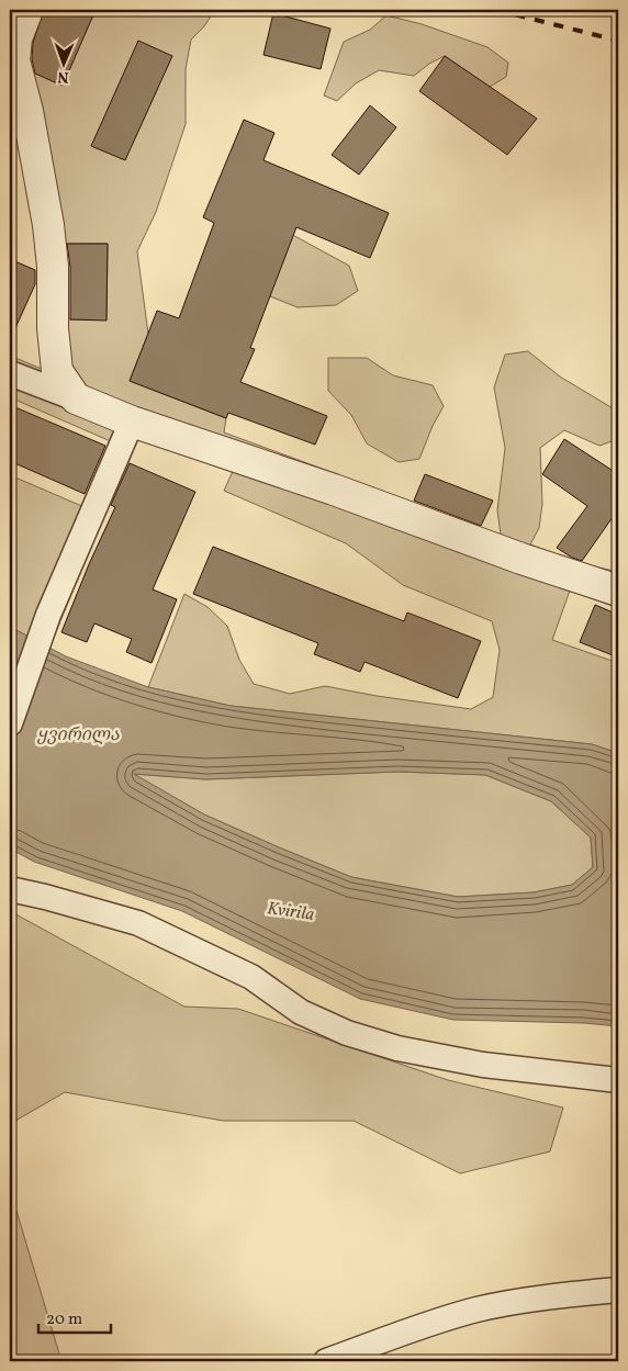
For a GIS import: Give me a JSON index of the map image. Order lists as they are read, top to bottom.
{
  "water": ["ყვირილა", "Kvirila"],
  "scale_bar": "20 m",
  "north": "bottom"
}
